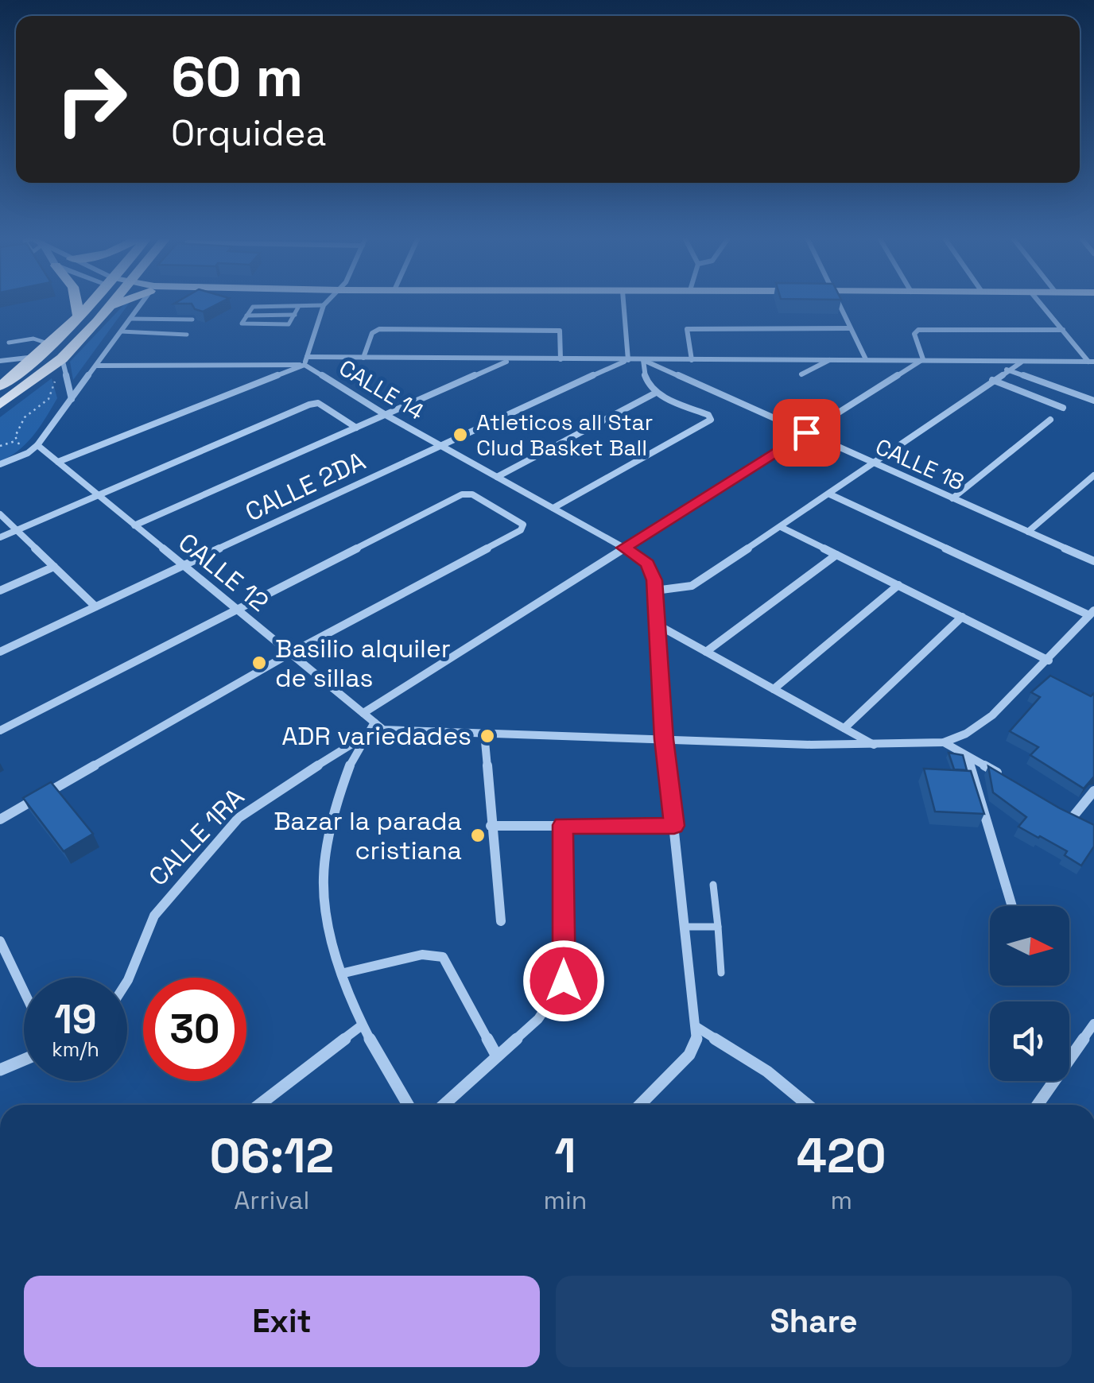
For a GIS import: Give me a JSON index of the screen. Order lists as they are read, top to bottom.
{
  "streets": {
    "street": [
      "CALLE 14",
      "CALLE 18",
      "CALLE 2DA",
      "CALLE 12",
      "CALLE 1RA"
    ]
  },
  "crossings": [
    ["CALLE 14", "CALLE 2DA"],
    ["CALLE 2DA", "CALLE 12"]
  ],
  "places": [
    "Atleticos all Star Clud Basket Ball",
    "Basilio alquiler de sillas",
    "ADR variedades",
    "Bazar la parada cristiana"
  ],
  "north": "right",
  "page": {
    "turn": ["60 m", "Orquidea"],
    "speed": "19 km/h",
    "limit": "30",
    "eta": [
      "06:12",
      "Arrival",
      "1",
      "min",
      "420",
      "m"
    ],
    "buttons": ["Exit", "Share"]
  }
}
